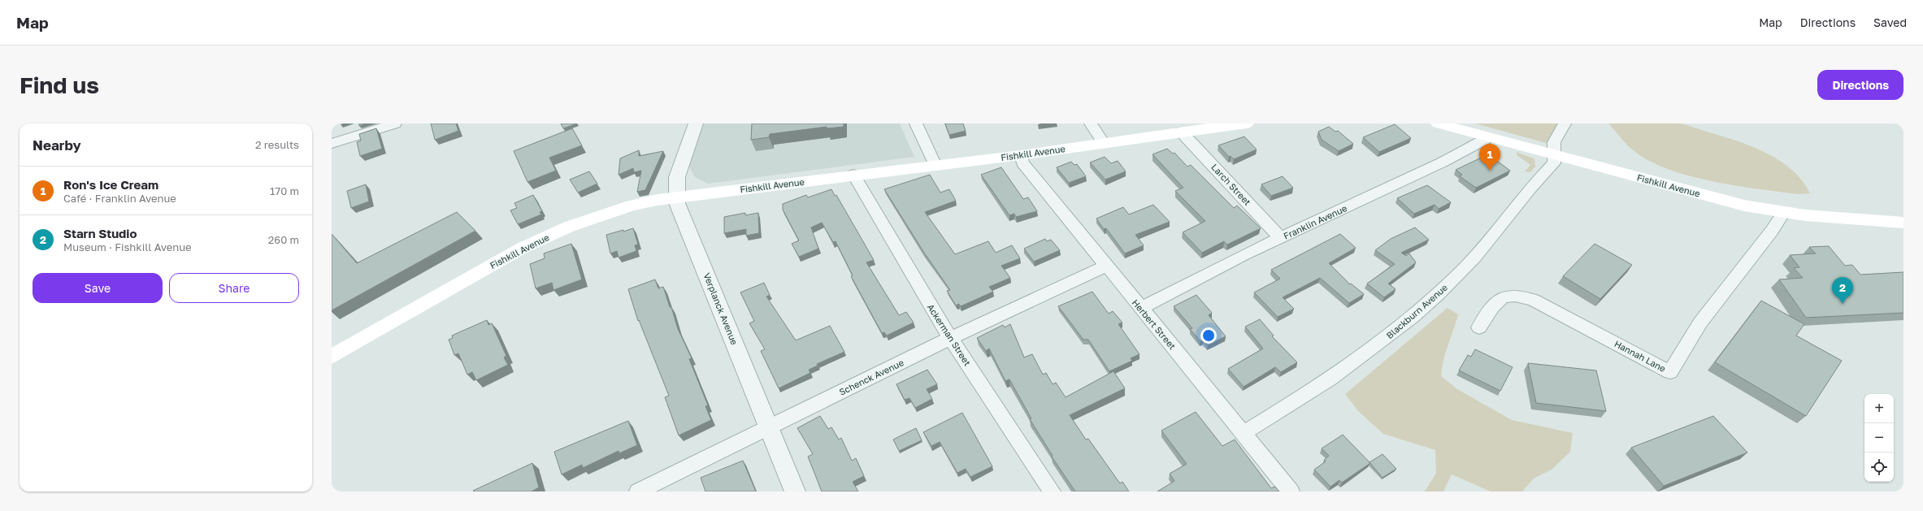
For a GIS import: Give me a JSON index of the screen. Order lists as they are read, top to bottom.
{
  "streets": {
    "main road": ["Fishkill Avenue"],
    "street": [
      "Larch Street",
      "Franklin Avenue",
      "Verplanck Avenue",
      "Blackburn Avenue",
      "Herbert Street",
      "Ackerman Street",
      "Hannah Lane",
      "Schenck Avenue"
    ]
  },
  "crossings": [
    ["Fishkill Avenue", "Larch Street"],
    ["Fishkill Avenue", "Franklin Avenue"],
    ["Fishkill Avenue", "Verplanck Avenue"],
    ["Fishkill Avenue", "Blackburn Avenue"],
    ["Fishkill Avenue", "Herbert Street"],
    ["Fishkill Avenue", "Ackerman Street"],
    ["Fishkill Avenue", "Hannah Lane"],
    ["Larch Street", "Franklin Avenue"],
    ["Franklin Avenue", "Herbert Street"],
    ["Verplanck Avenue", "Schenck Avenue"],
    ["Blackburn Avenue", "Herbert Street"],
    ["Herbert Street", "Schenck Avenue"],
    ["Ackerman Street", "Schenck Avenue"]
  ],
  "page": {
    "header": "Map",
    "nav": ["Map", "Directions", "Saved"],
    "buttons": [
      "Directions",
      ["Save", "Share"]
    ],
    "title": "Find us",
    "heading": ["Nearby", "2 results"],
    "pins": ["1", "2"],
    "list": [
      {
        "mark": "1",
        "name": "Ron's Ice Cream",
        "note": "Café · Franklin Avenue",
        "value": "170 m"
      },
      {
        "mark": "2",
        "name": "Starn Studio",
        "note": "Museum · Fishkill Avenue",
        "value": "260 m"
      }
    ],
    "map_buttons": ["+", "−"]
  }
}
